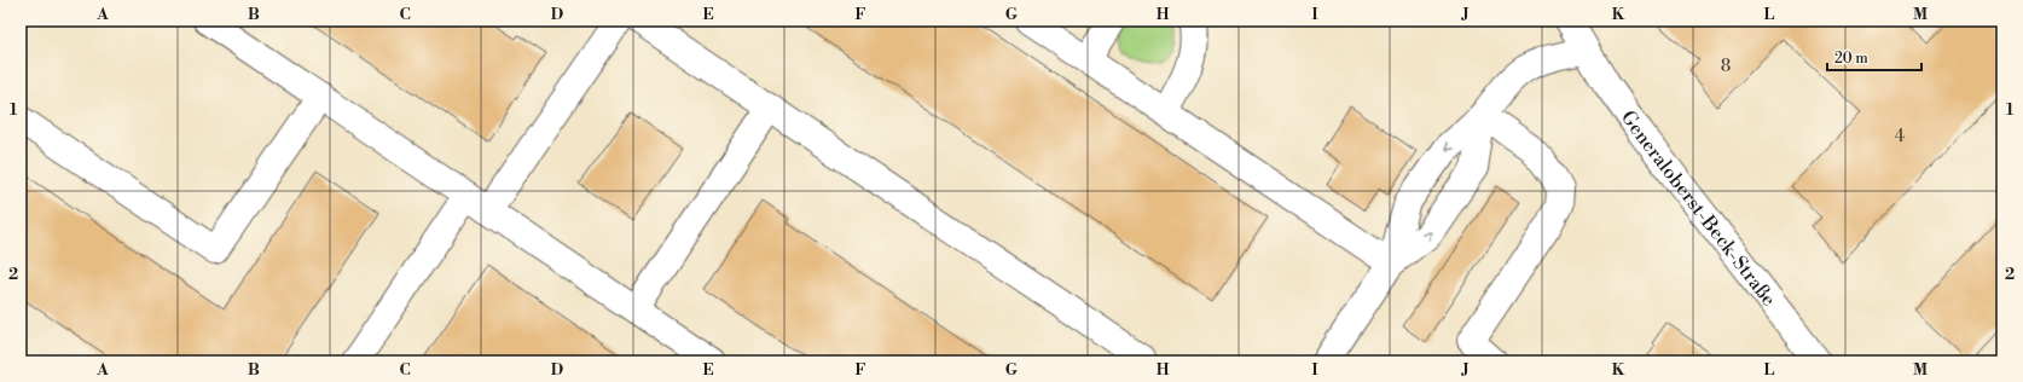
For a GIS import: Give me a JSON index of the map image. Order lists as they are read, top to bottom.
{
  "streets": {
    "street": ["Generaloberst-Beck-Straße"]
  },
  "house_numbers": ["8", "4"],
  "scale_bar": "20 m",
  "grid": {
    "columns": [
      "A",
      "B",
      "C",
      "D",
      "E",
      "F",
      "G",
      "H",
      "I",
      "J",
      "K",
      "L",
      "M"
    ],
    "rows": ["1", "2"]
  }
}
